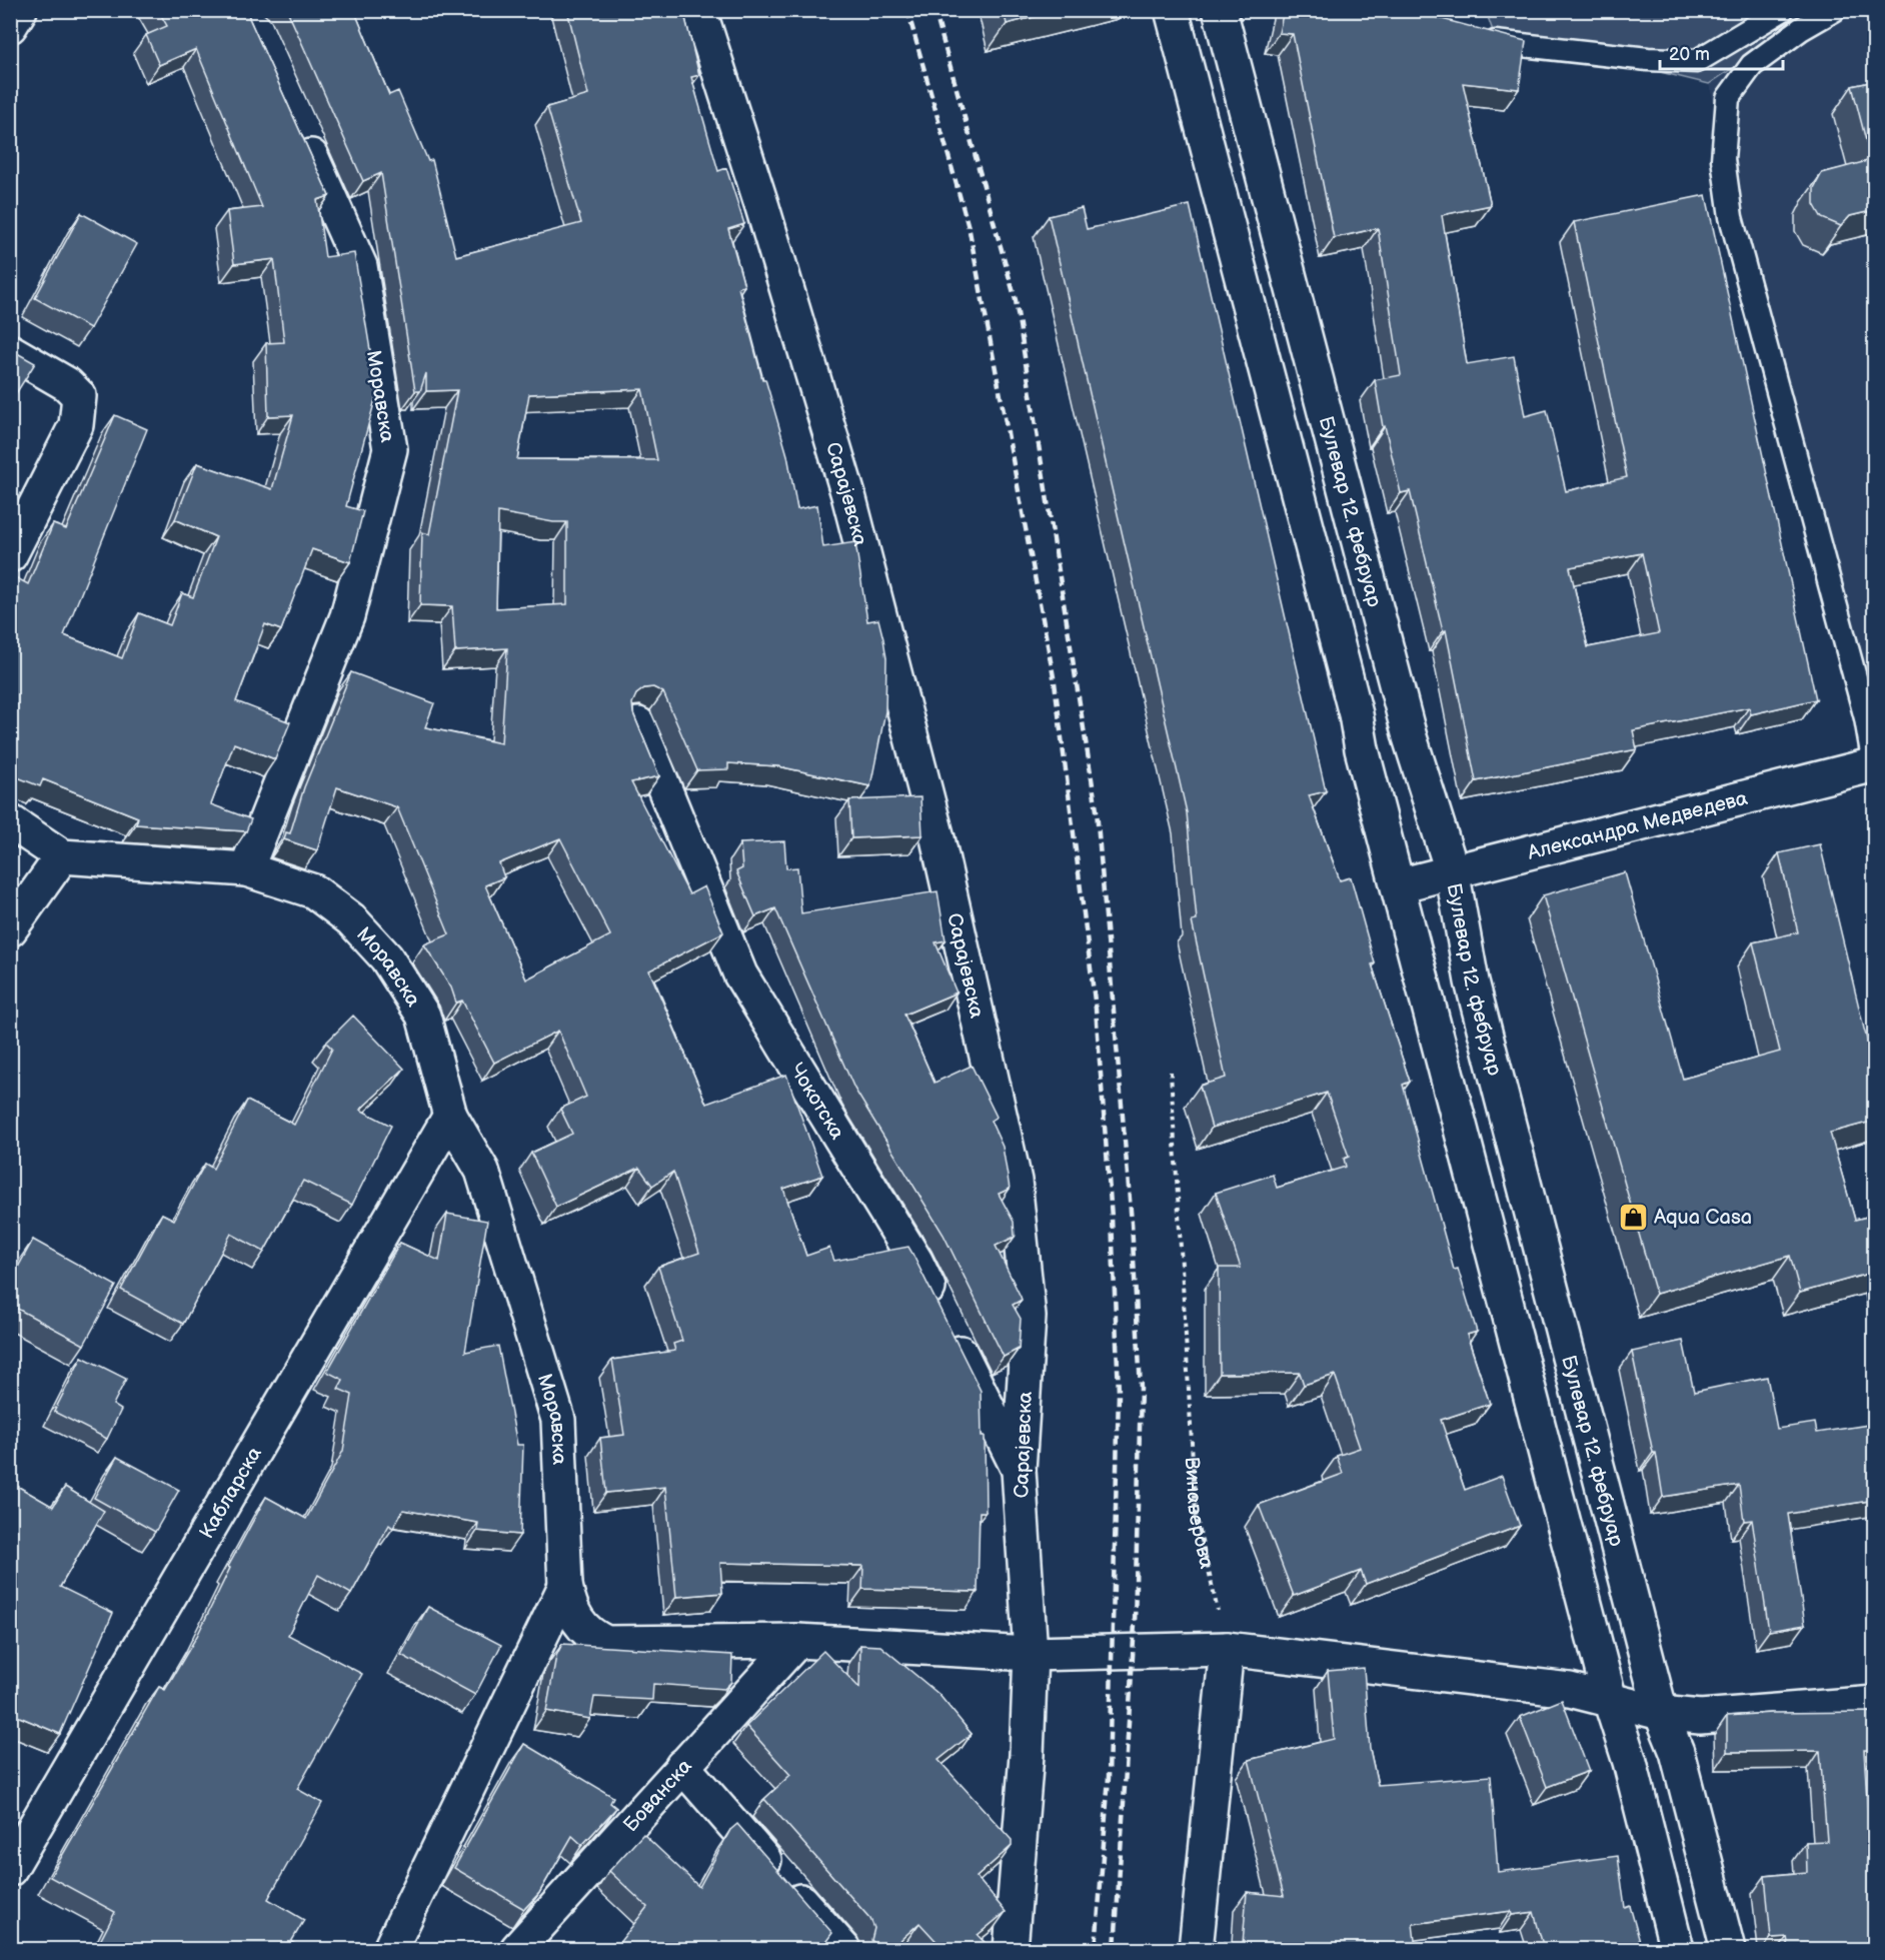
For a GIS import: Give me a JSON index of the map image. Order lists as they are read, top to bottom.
{
  "streets": {
    "street": [
      "Моравска",
      "Сарајевска",
      "Булевар 12. фебруар",
      "Александра Медведева",
      "Чокотска",
      "Кабларска",
      "Бованска"
    ],
    "path": ["Винаверова"]
  },
  "crossings": [
    ["Моравска", "Сарајевска"],
    ["Моравска", "Булевар 12. фебруар"],
    ["Моравска", "Кабларска"],
    ["Моравска", "Винаверова"],
    ["Моравска", "Бованска"],
    ["Сарајевска", "Чокотска"],
    ["Булевар 12. фебруар", "Александра Медведева"]
  ],
  "places": {
    "shop": ["Aqua Casa"]
  },
  "scale_bar": "20 m"
}
